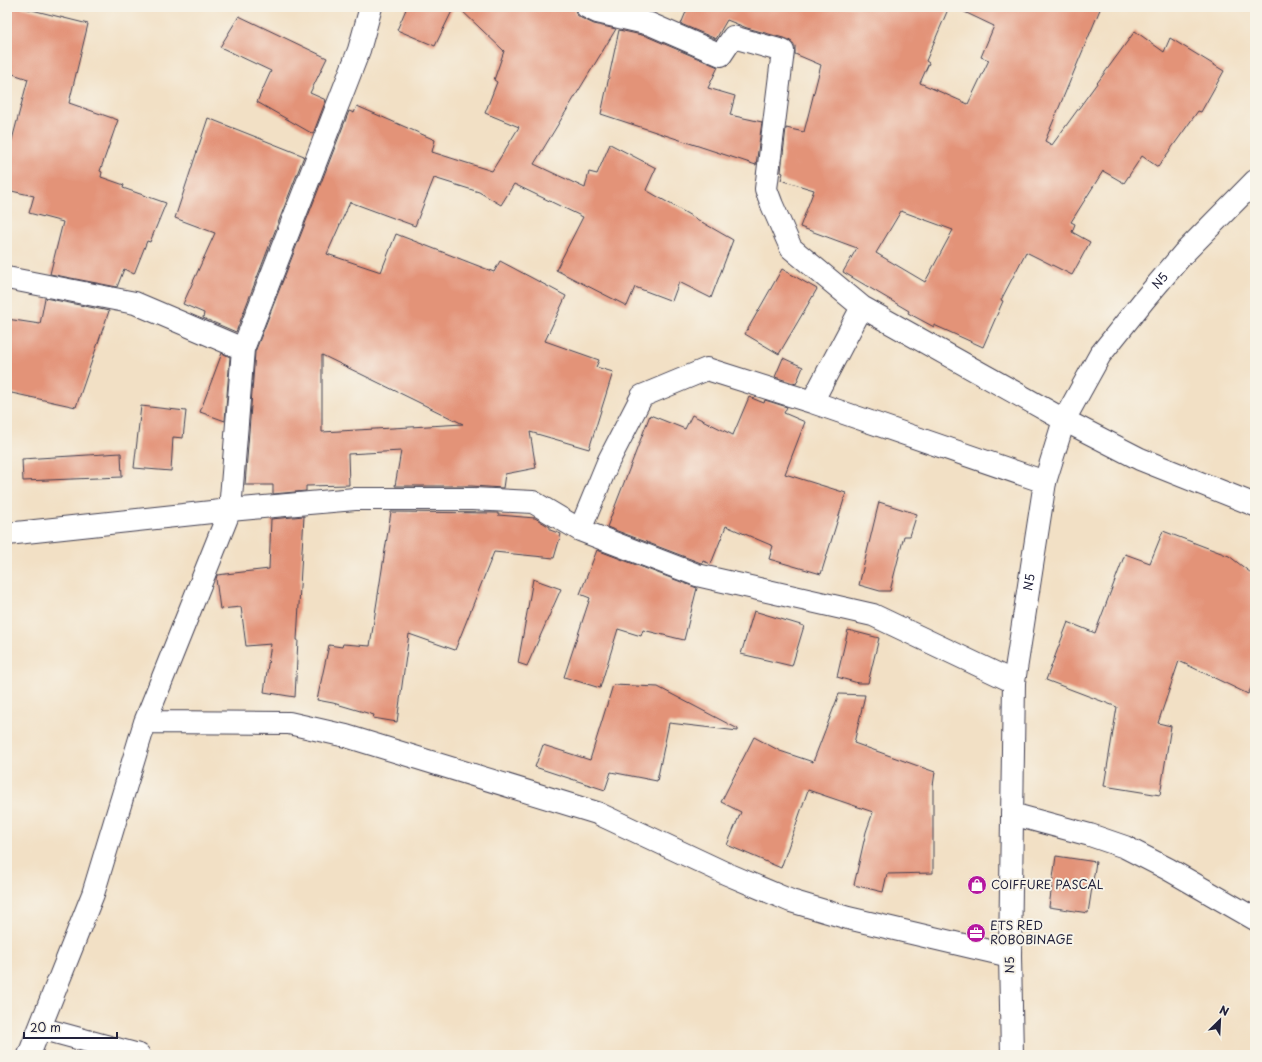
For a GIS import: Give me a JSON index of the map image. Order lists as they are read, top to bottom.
{
  "streets": {
    "street": ["N5"]
  },
  "places": {
    "shop": ["COIFFURE PASCAL"],
    "office": ["ETS RED ROBOBINAGE"]
  },
  "scale_bar": "20 m",
  "north": "top right"
}
